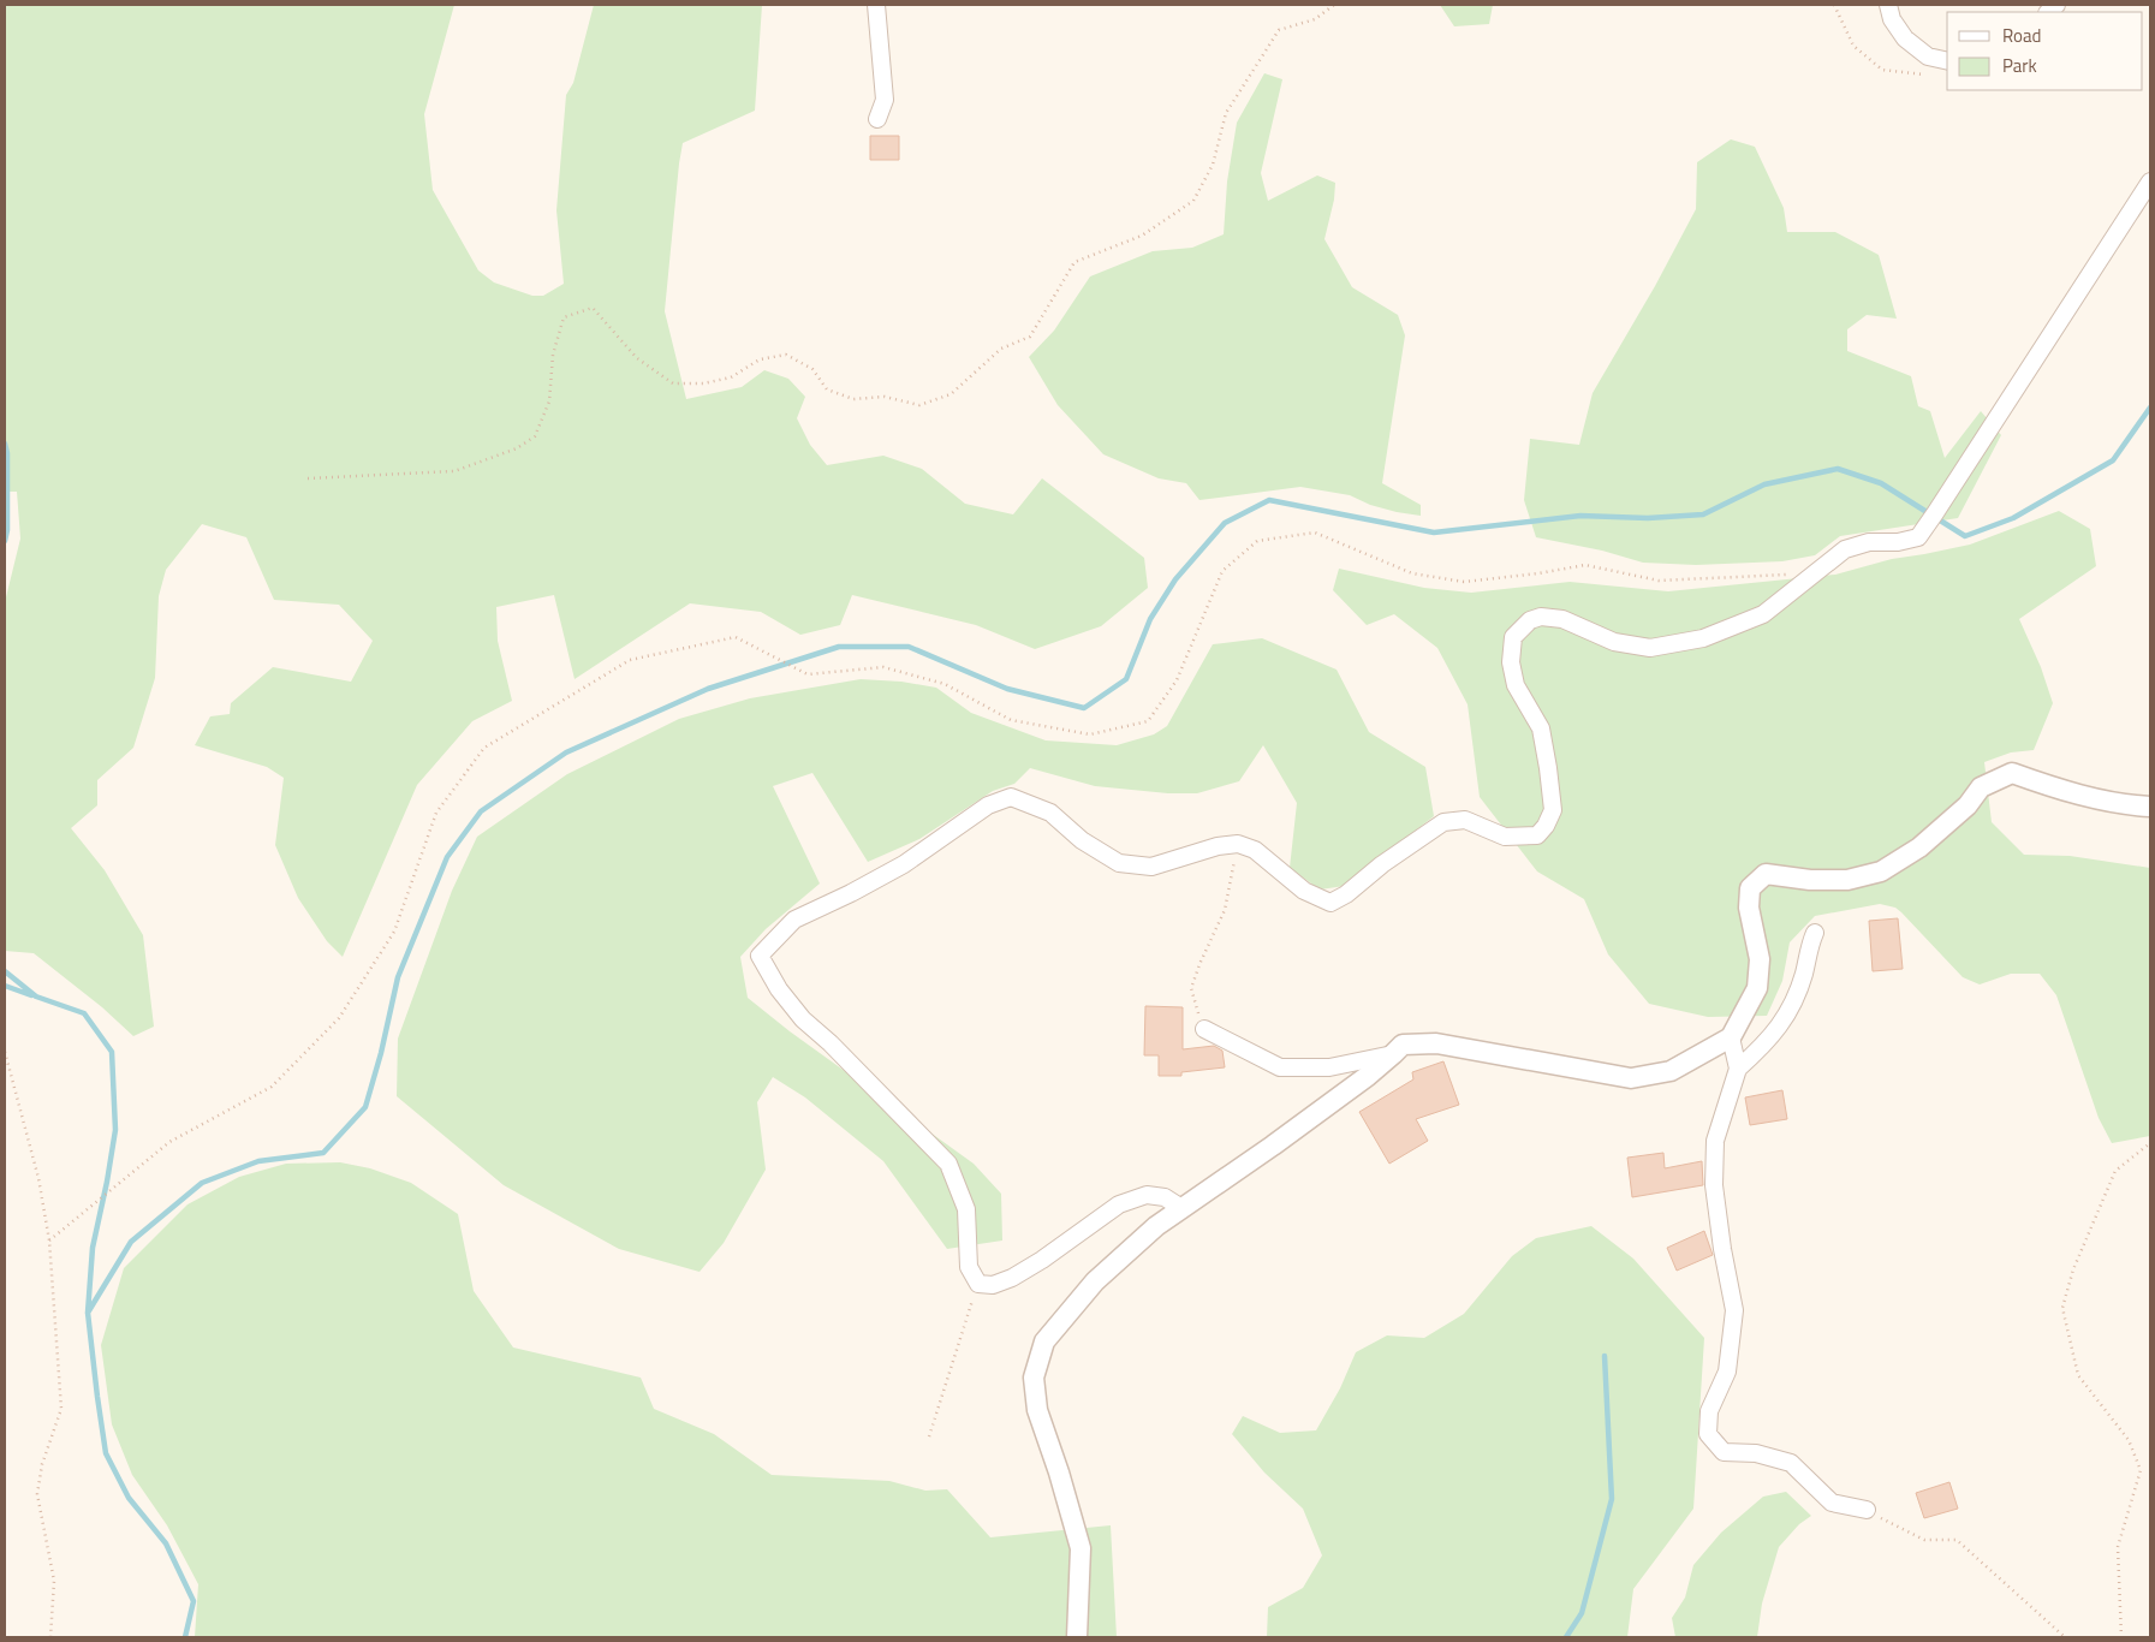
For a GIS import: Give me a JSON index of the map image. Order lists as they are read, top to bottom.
{
  "legend": ["Road", "Park"]
}
